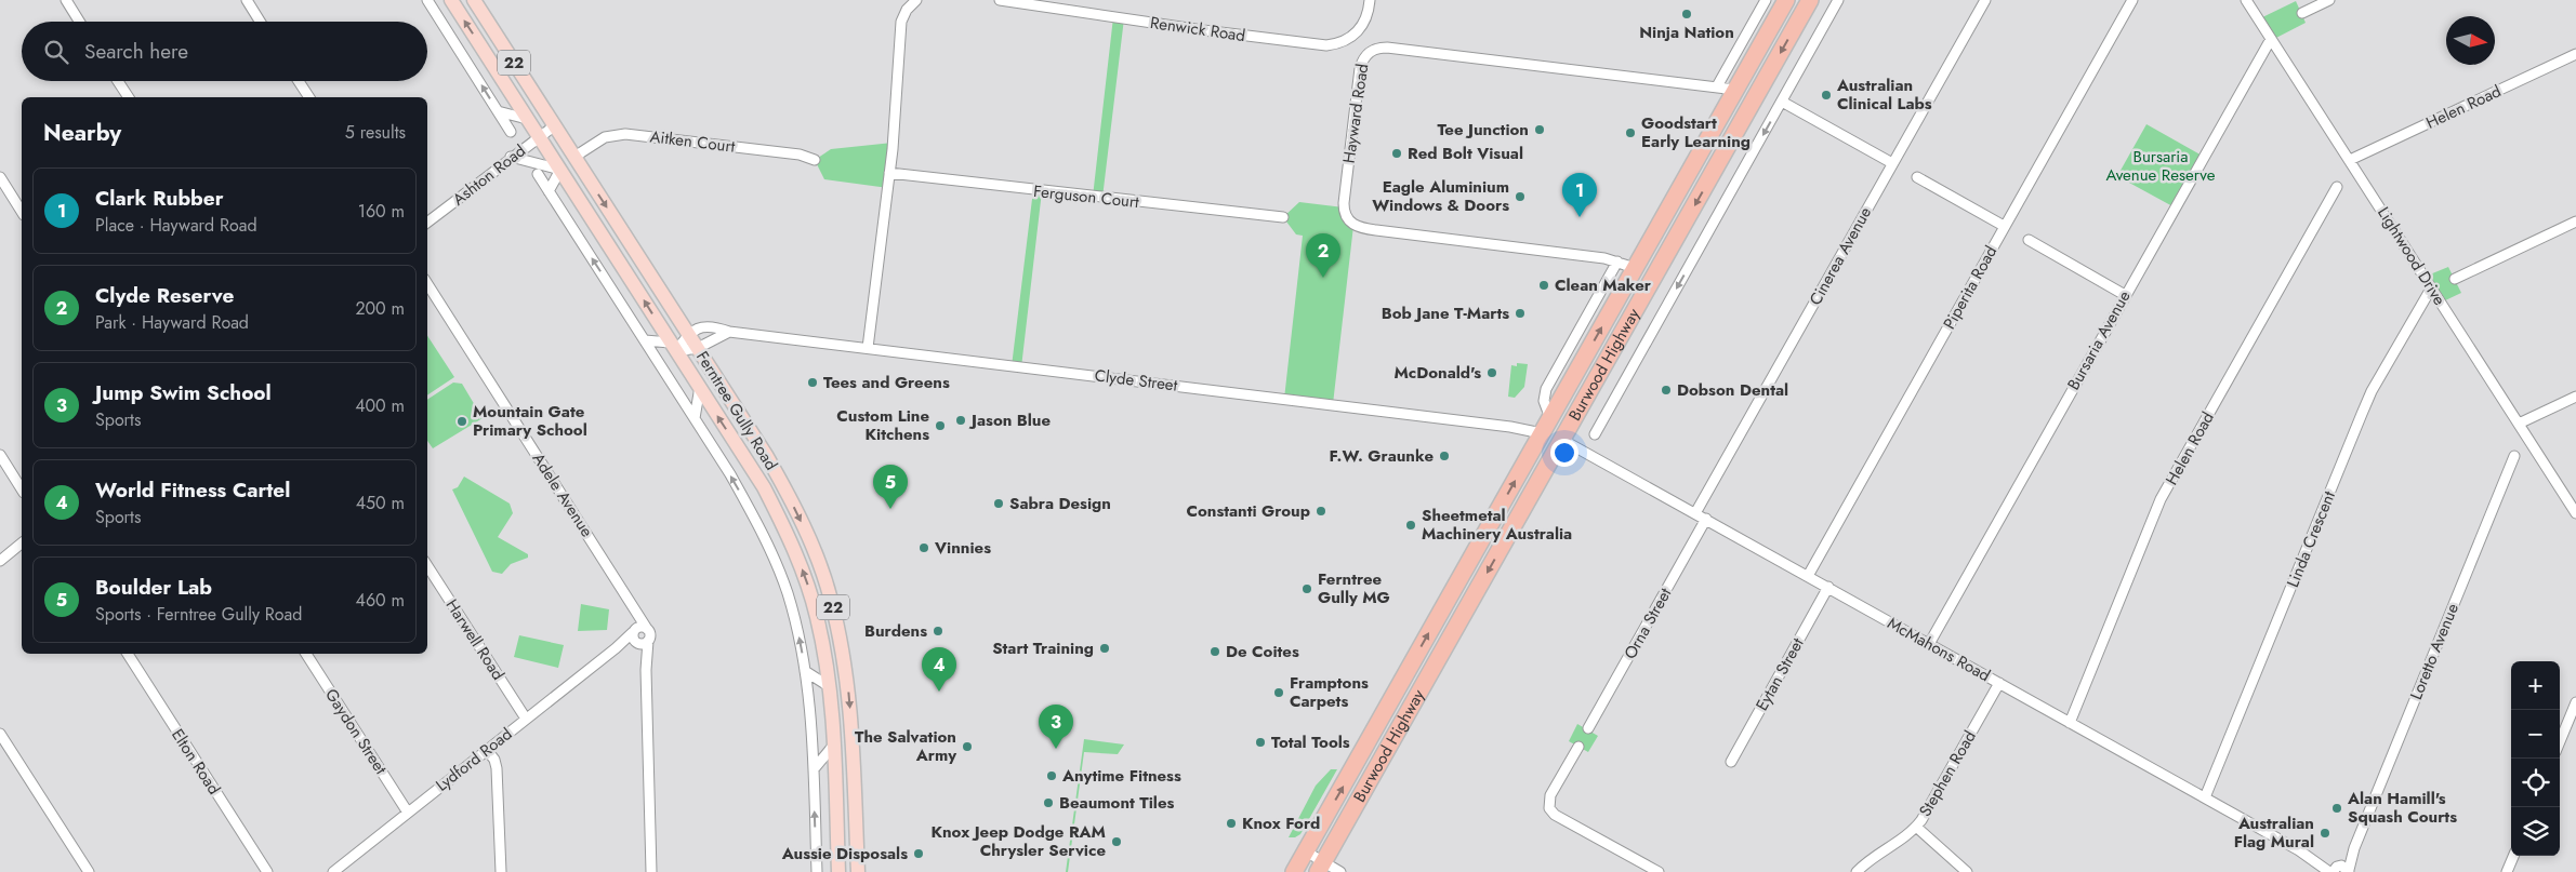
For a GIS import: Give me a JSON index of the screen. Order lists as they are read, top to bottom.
{
  "streets": {
    "highway": ["Burwood Highway"],
    "main road": ["22", "Ferntree Gully Road"],
    "street": [
      "Renwick Road",
      "Helen Road",
      "Hayward Road",
      "Aitken Court",
      "Ashton Road",
      "Ferguson Court",
      "Cinerea Avenue",
      "Lightwood Drive",
      "Piperita Road",
      "Bursaria Avenue",
      "Clyde Street",
      "Adele Avenue",
      "Linda Crescent",
      "Orna Street",
      "Harwell Road",
      "McMahons Road",
      "Loretto Avenue",
      "Eytan Street",
      "Gaydon Street",
      "Lydford Road",
      "Elton Road",
      "Stephen Road"
    ]
  },
  "crossings": [
    ["Helen Road", "Lightwood Drive"],
    ["Helen Road", "McMahons Road"],
    ["Hayward Road", "Burwood Highway"],
    ["Aitken Court", "Ferntree Gully Road"],
    ["Ashton Road", "Ferntree Gully Road"],
    ["Cinerea Avenue", "McMahons Road"],
    ["Lightwood Drive", "Bursaria Avenue"],
    ["Lightwood Drive", "Linda Crescent"],
    ["Piperita Road", "McMahons Road"],
    ["Bursaria Avenue", "McMahons Road"],
    ["Burwood Highway", "Clyde Street"],
    ["Burwood Highway", "McMahons Road"],
    ["Clyde Street", "Ferntree Gully Road"],
    ["Adele Avenue", "Lydford Road"],
    ["Linda Crescent", "McMahons Road"],
    ["Orna Street", "McMahons Road"],
    ["Harwell Road", "Lydford Road"],
    ["McMahons Road", "Loretto Avenue"],
    ["McMahons Road", "Eytan Street"],
    ["McMahons Road", "Stephen Road"],
    ["Gaydon Street", "Lydford Road"]
  ],
  "parks": ["Bursaria Avenue Reserve"],
  "places": [
    "Ninja Nation",
    "Australian Clinical Labs",
    "Tee Junction",
    "Goodstart Early Learning",
    "Red Bolt Visual",
    "Eagle Aluminium Windows & Doors",
    "Clean Maker",
    "Bob Jane T-Marts",
    "McDonald's",
    "Tees and Greens",
    "Dobson Dental",
    "Jason Blue",
    "Mountain Gate Primary School",
    "Custom Line Kitchens",
    "F.W. Graunke",
    "Sabra Design",
    "Constanti Group",
    "Sheetmetal Machinery Australia",
    "Vinnies",
    "Ferntree Gully MG",
    "Burdens",
    "Start Training",
    "De Coites",
    "Framptons Carpets",
    "Total Tools",
    "The Salvation Army",
    "Anytime Fitness",
    "Beaumont Tiles",
    "Alan Hamill's Squash Courts",
    "Knox Ford",
    "Australian Flag Mural",
    "Knox Jeep Dodge RAM Chrysler Service",
    "Aussie Disposals"
  ],
  "north": "right",
  "page": {
    "search": "Search here",
    "heading": ["Nearby", "5 results"],
    "list": [
      {
        "mark": "1",
        "name": "Clark Rubber",
        "note": "Place · Hayward Road",
        "value": "160 m"
      },
      {
        "mark": "2",
        "name": "Clyde Reserve",
        "note": "Park · Hayward Road",
        "value": "200 m"
      },
      {
        "mark": "3",
        "name": "Jump Swim School",
        "note": "Sports",
        "value": "400 m"
      },
      {
        "mark": "4",
        "name": "World Fitness Cartel",
        "note": "Sports",
        "value": "450 m"
      },
      {
        "mark": "5",
        "name": "Boulder Lab",
        "note": "Sports · Ferntree Gully Road",
        "value": "460 m"
      }
    ],
    "pins": [
      "1",
      "2",
      "5",
      "4",
      "3"
    ],
    "map_buttons": ["+", "−"]
  }
}
